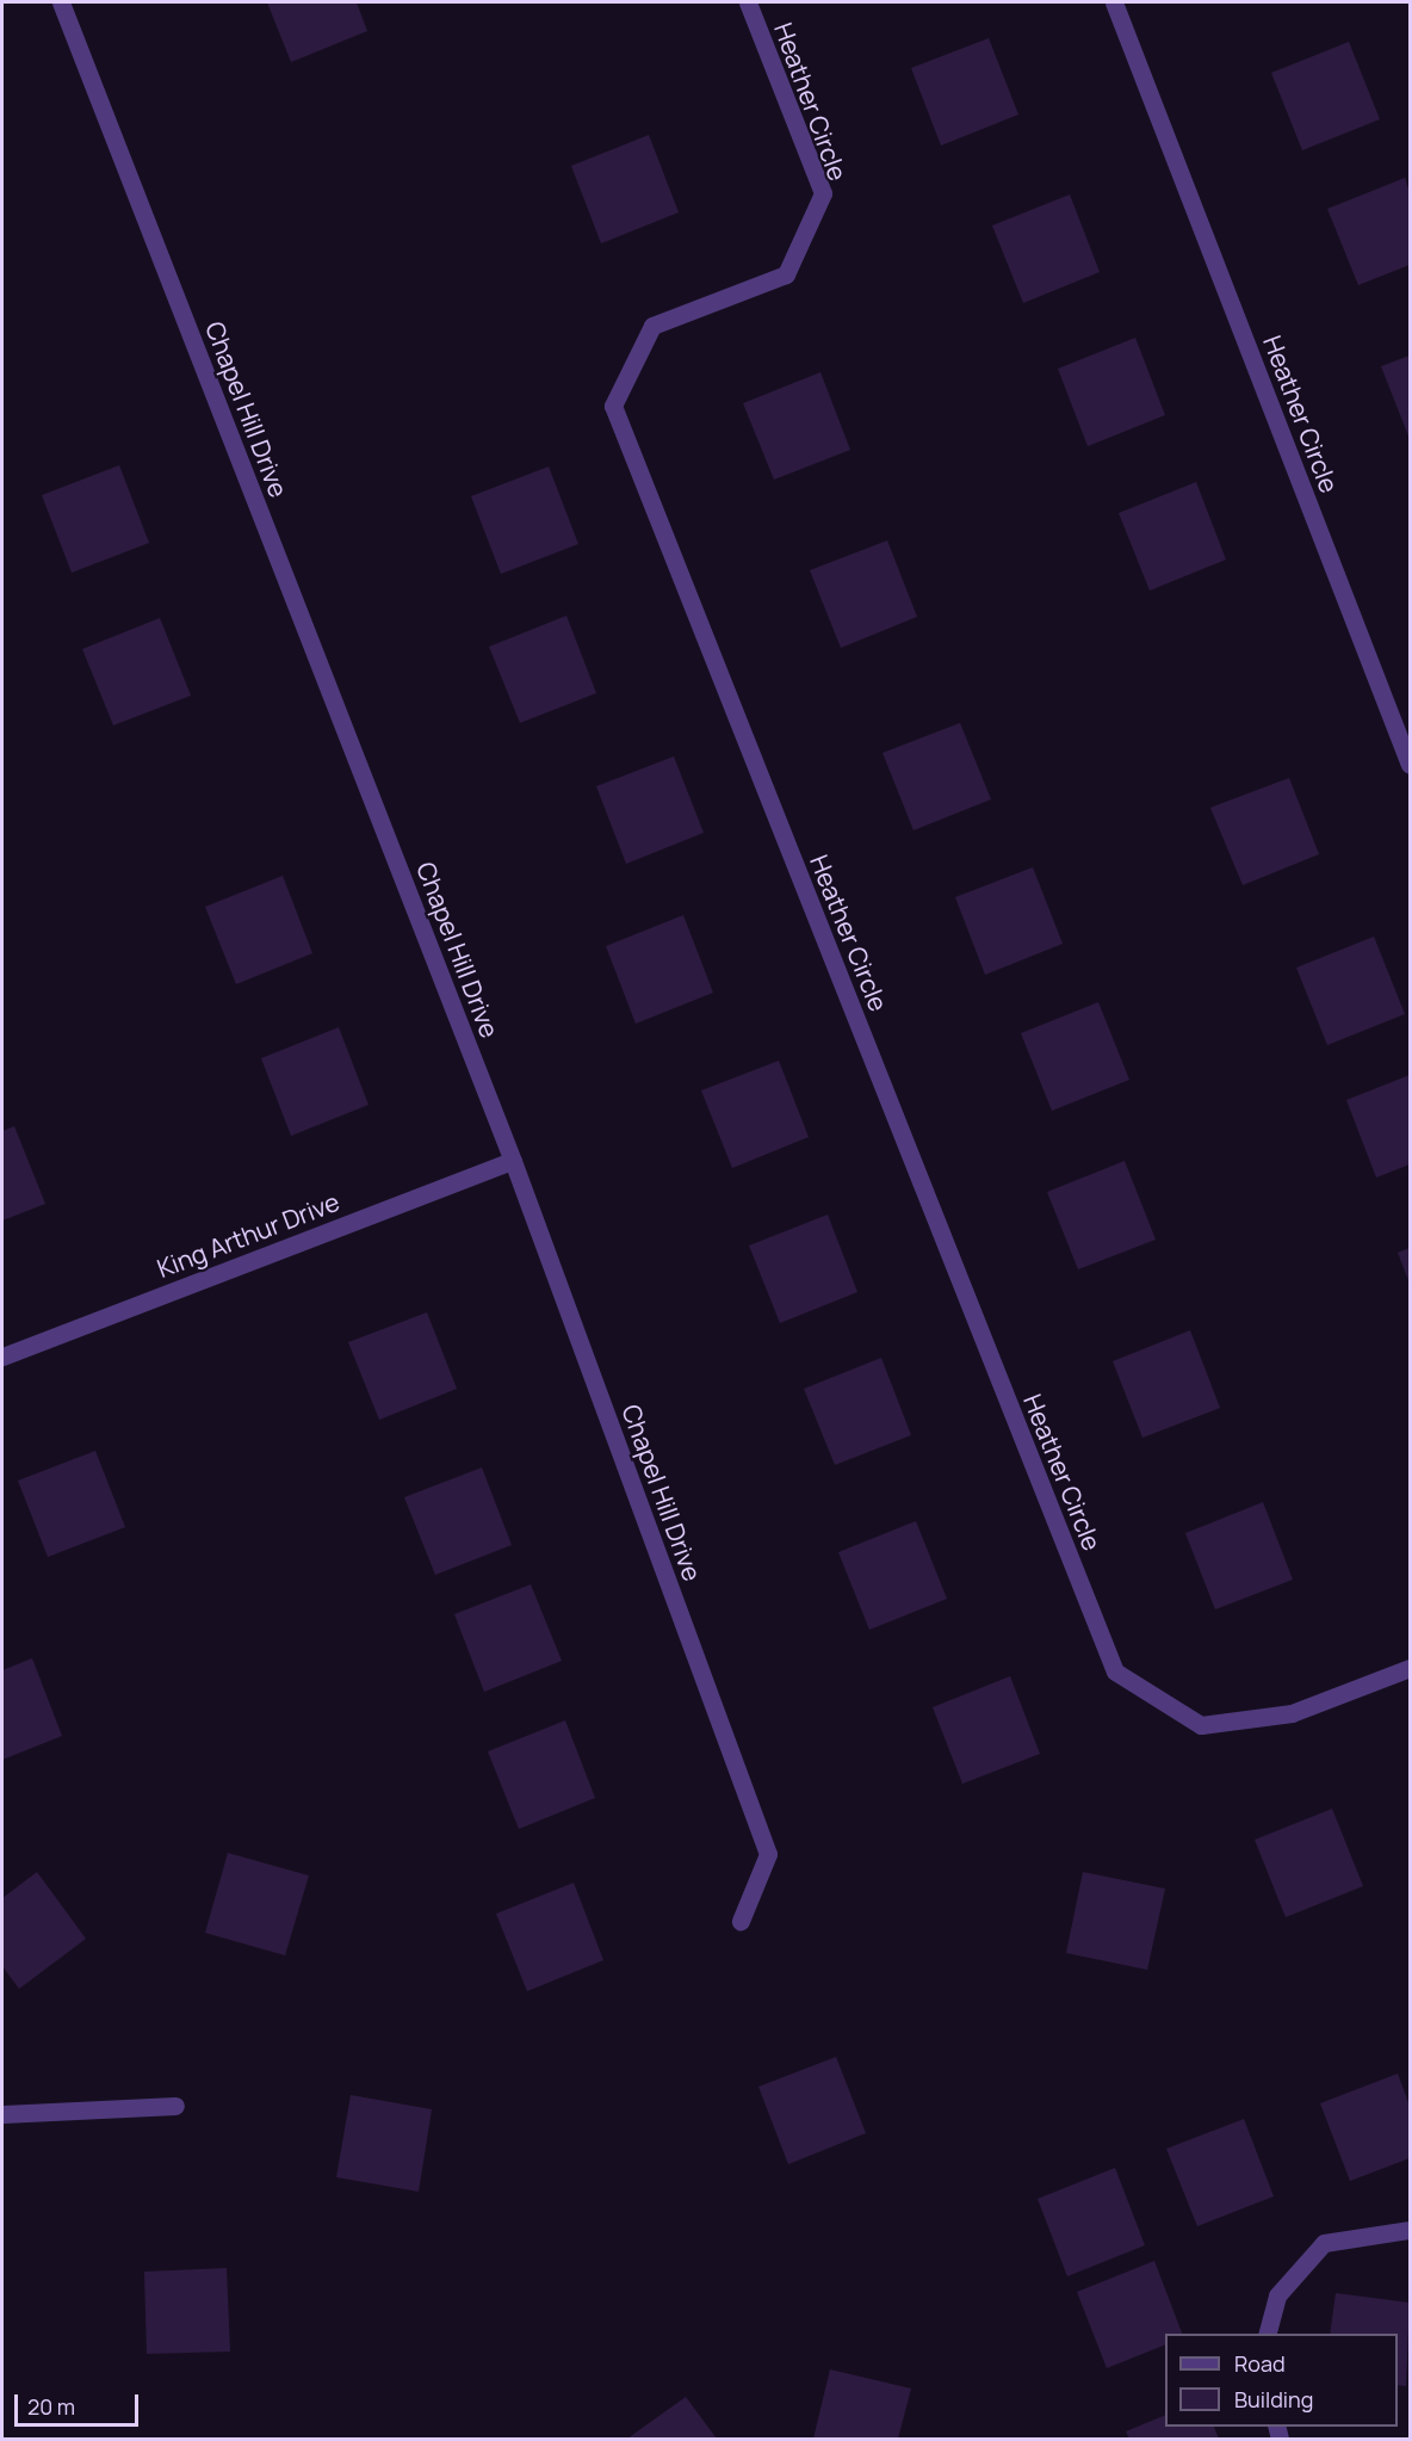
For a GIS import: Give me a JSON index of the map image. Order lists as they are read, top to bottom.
{
  "streets": {
    "street": ["Heather Circle", "Chapel Hill Drive", "King Arthur Drive"]
  },
  "crossings": [
    ["Chapel Hill Drive", "King Arthur Drive"]
  ],
  "legend": ["Road", "Building"],
  "scale_bar": "20 m"
}
